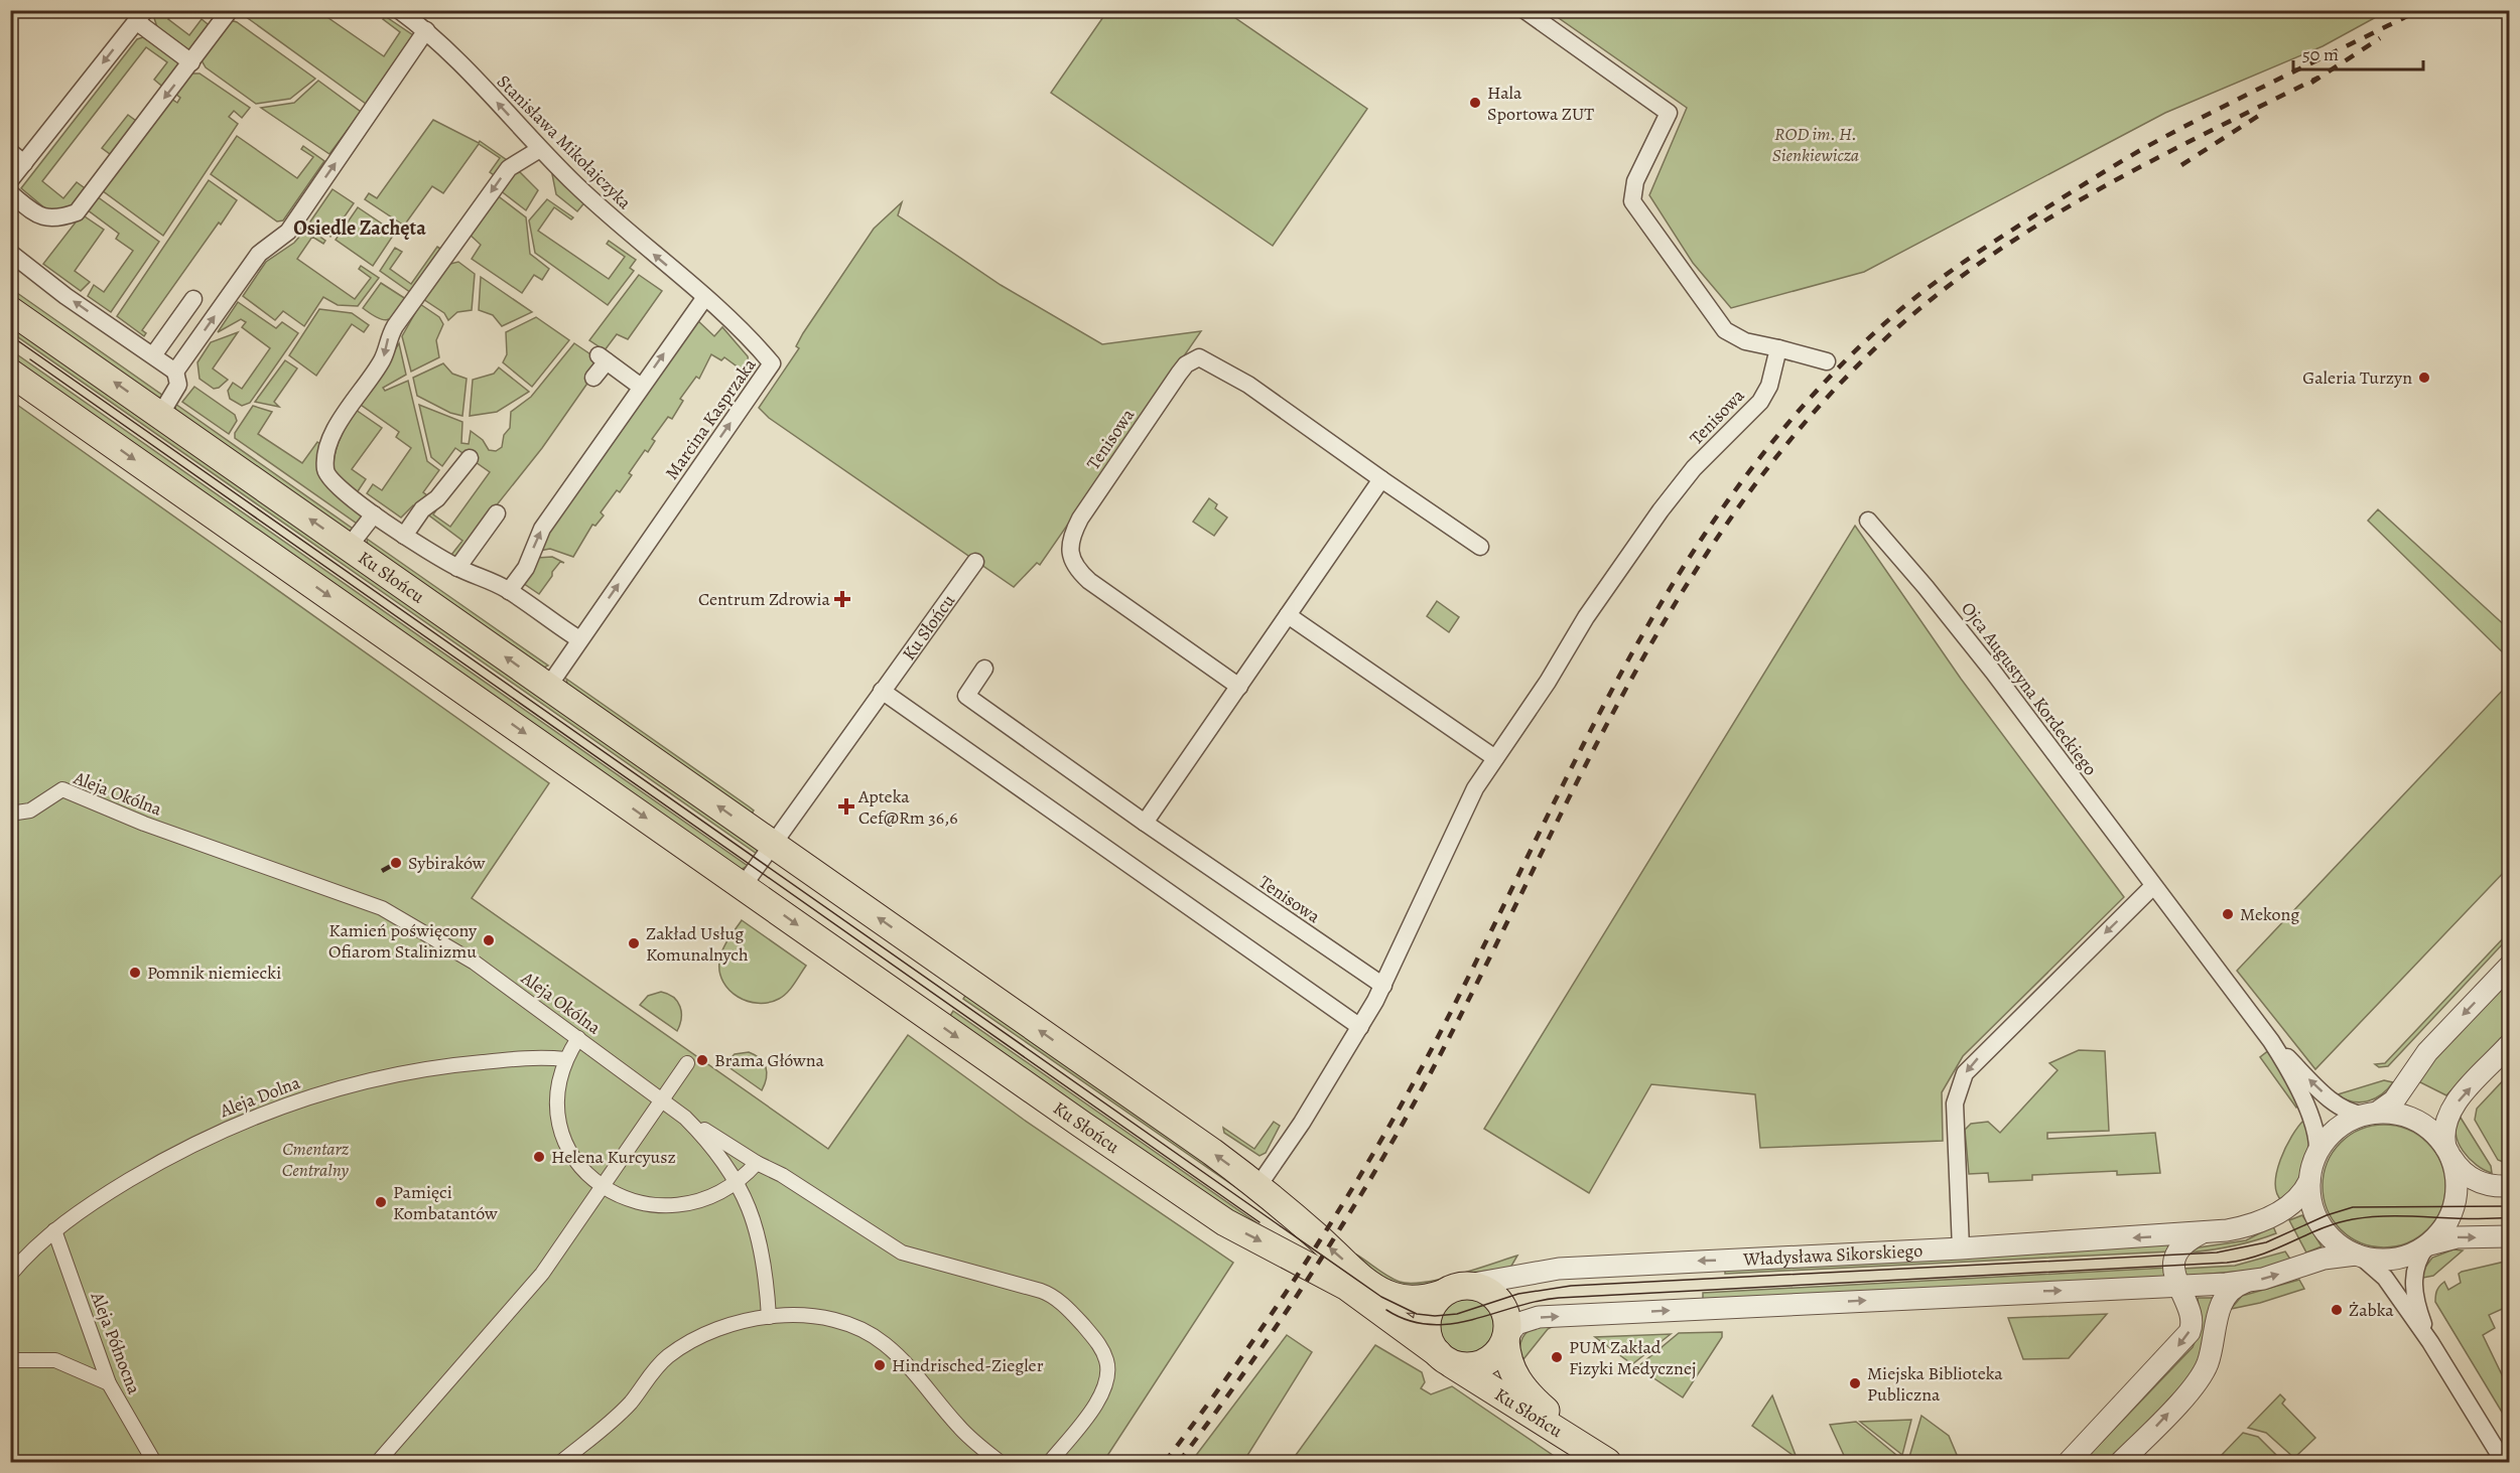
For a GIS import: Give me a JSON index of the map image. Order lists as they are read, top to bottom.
{
  "streets": {
    "main road": ["Ku Słońcu"],
    "street": [
      "Stanisława Mikołajczyka",
      "Tenisowa",
      "Marcina Kasprzaka",
      "Ojca Augustyna Kordeckiego",
      "Aleja Okólna",
      "Aleja Dolna",
      "Władysława Sikorskiego",
      "Aleja Północna"
    ]
  },
  "crossings": [
    ["Stanisława Mikołajczyka", "Marcina Kasprzaka"],
    ["Marcina Kasprzaka", "Ku Słońcu"],
    ["Ku Słońcu", "Władysława Sikorskiego"],
    ["Ojca Augustyna Kordeckiego", "Władysława Sikorskiego"],
    ["Aleja Dolna", "Aleja Północna"]
  ],
  "one_way": ["Stanisława Mikołajczyka"],
  "districts": ["Osiedle Zachęta"],
  "parks": ["ROD im. H. Sienkiewicza", "Cmentarz Centralny"],
  "places": {
    "other": [
      "Hala Sportowa ZUT",
      "Galeria Turzyn",
      "Sybiraków",
      "Mekong",
      "Kamień poświęcony Ofiarom Stalinizmu",
      "Zakład Usług Komunalnych",
      "Pomnik niemiecki",
      "Brama Główna",
      "Helena Kurcyusz",
      "Pamięci Kombatantów",
      "Żabka",
      "PUM Zakład Fizyki Medycznej",
      "Hindrisched-Ziegler",
      "Miejska Biblioteka Publiczna"
    ],
    "health": ["Centrum Zdrowia", "Apteka Cef@Rm 36,6"]
  },
  "scale_bar": "50 m"
}
